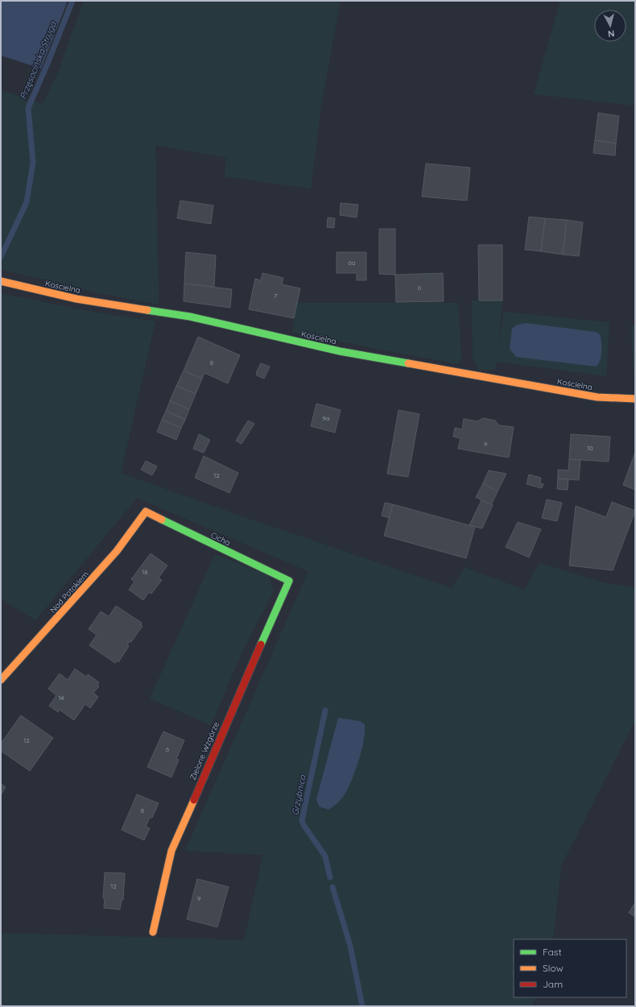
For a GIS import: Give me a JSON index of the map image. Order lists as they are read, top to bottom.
{
  "streets": {
    "street": [
      "Kościelna",
      "Cicha",
      "Nad Potokiem",
      "Zielone Wzgórze"
    ]
  },
  "crossings": [
    ["Cicha", "Nad Potokiem"],
    ["Cicha", "Zielone Wzgórze"]
  ],
  "water": ["Przęsocińska Struga", "Grzybnica"],
  "house_numbers": [
    "6a",
    "6",
    "7",
    "8",
    "9a",
    "9",
    "10",
    "12",
    "18",
    "14",
    "12",
    "6",
    "8",
    "12",
    "9"
  ],
  "legend": ["Fast", "Slow", "Jam"],
  "north": "bottom"
}
